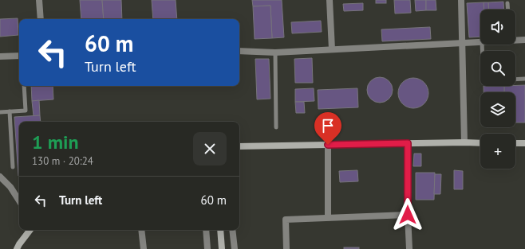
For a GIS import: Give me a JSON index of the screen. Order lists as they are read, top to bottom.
{
  "page": {
    "map_buttons": "+",
    "turn": ["60 m", "Turn left"],
    "heading": ["1 min", "130 m · 20:24"],
    "list": [
      {
        "name": "Turn left",
        "value": "60 m"
      }
    ]
  }
}
